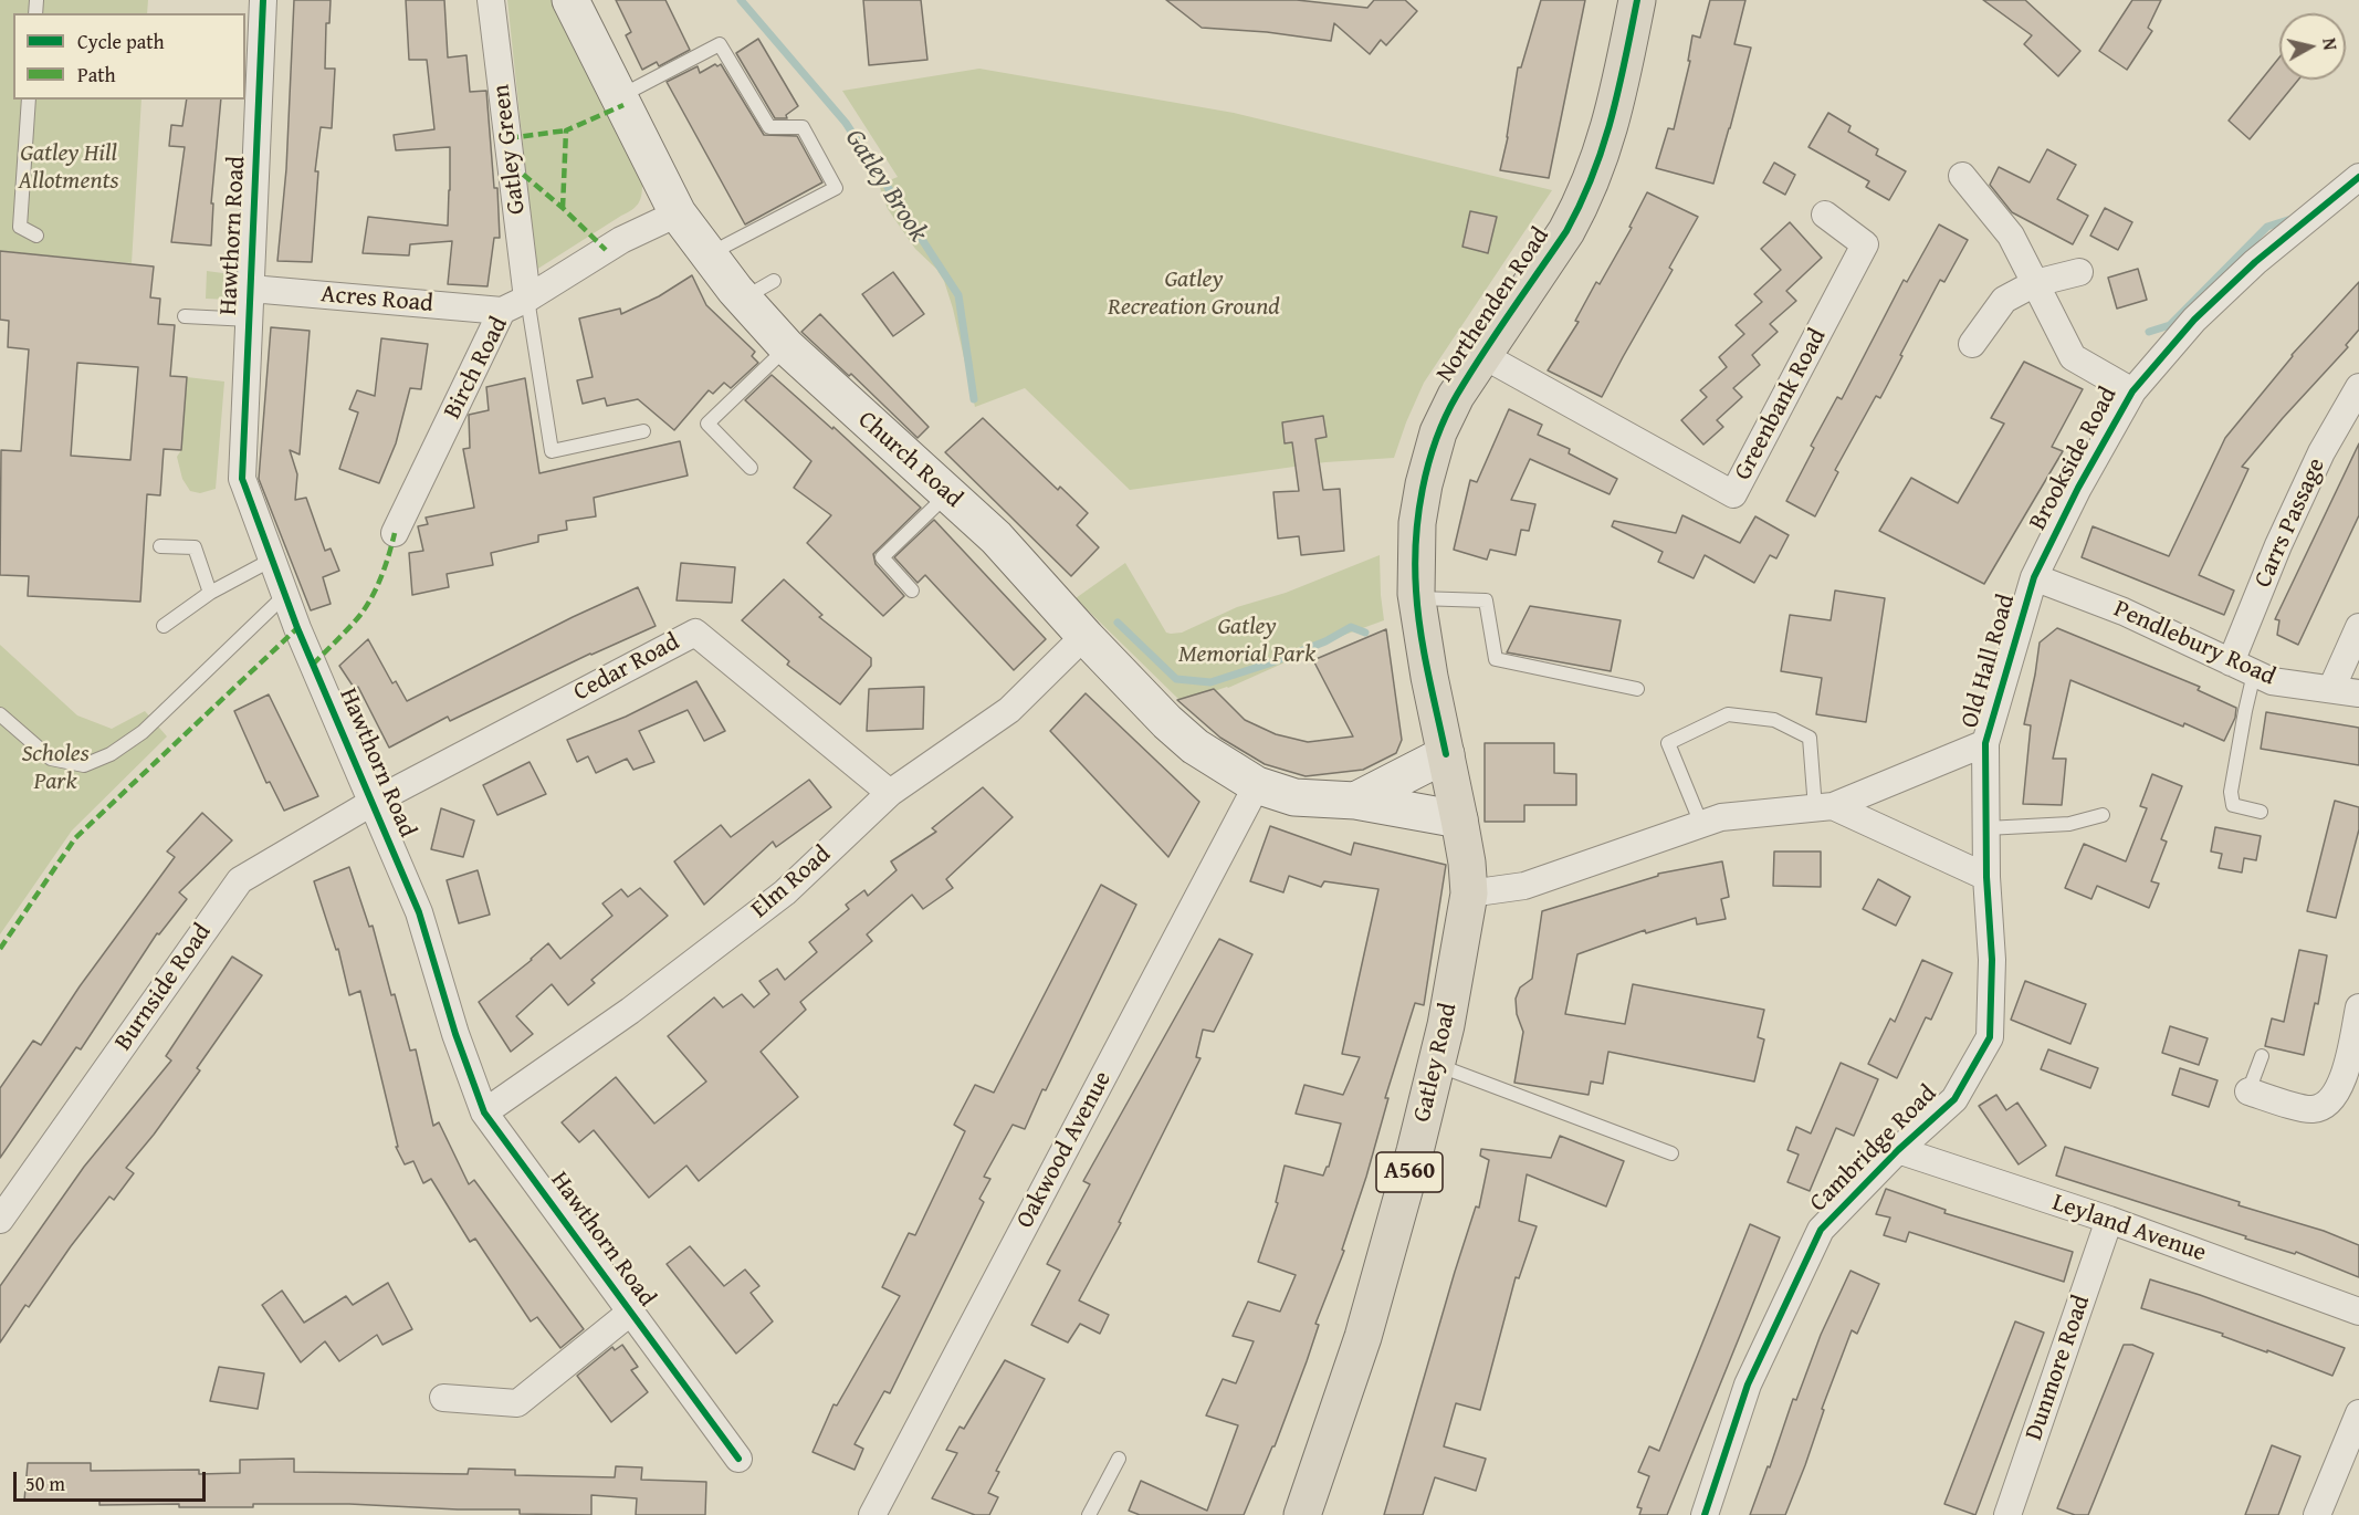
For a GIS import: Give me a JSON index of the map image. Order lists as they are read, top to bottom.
{
  "streets": {
    "main road": ["Northenden Road", "Gatley Road", "A560"],
    "street": [
      "Gatley Green",
      "Hawthorn Road",
      "Acres Road",
      "Birch Road",
      "Greenbank Road",
      "Brookside Road",
      "Church Road",
      "Carrs Passage",
      "Pendlebury Road",
      "Old Hall Road",
      "Cedar Road",
      "Elm Road",
      "Burnside Road",
      "Cambridge Road",
      "Oakwood Avenue",
      "Leyland Avenue",
      "Dunmore Road"
    ]
  },
  "crossings": [
    ["Gatley Green", "Birch Road"],
    ["Hawthorn Road", "Acres Road"],
    ["Hawthorn Road", "Cedar Road"],
    ["Hawthorn Road", "Elm Road"],
    ["Hawthorn Road", "Burnside Road"],
    ["Acres Road", "Birch Road"],
    ["Northenden Road", "Greenbank Road"],
    ["Northenden Road", "Gatley Road"],
    ["Birch Road", "Church Road"],
    ["Brookside Road", "Pendlebury Road"],
    ["Brookside Road", "Old Hall Road"],
    ["Church Road", "Elm Road"],
    ["Church Road", "Gatley Road"],
    ["Church Road", "Oakwood Avenue"],
    ["Carrs Passage", "Pendlebury Road"],
    ["Pendlebury Road", "Old Hall Road"],
    ["Old Hall Road", "Gatley Road"],
    ["Old Hall Road", "Cambridge Road"],
    ["Cedar Road", "Elm Road"],
    ["Cedar Road", "Burnside Road"],
    ["Cambridge Road", "Leyland Avenue"],
    ["Leyland Avenue", "Dunmore Road"]
  ],
  "water": ["Gatley Brook"],
  "parks": [
    "Gatley Hill Allotments",
    "Gatley Recreation Ground",
    "Gatley Memorial Park",
    "Scholes Park"
  ],
  "legend": ["Cycle path", "Path"],
  "scale_bar": "50 m",
  "north": "right"
}
